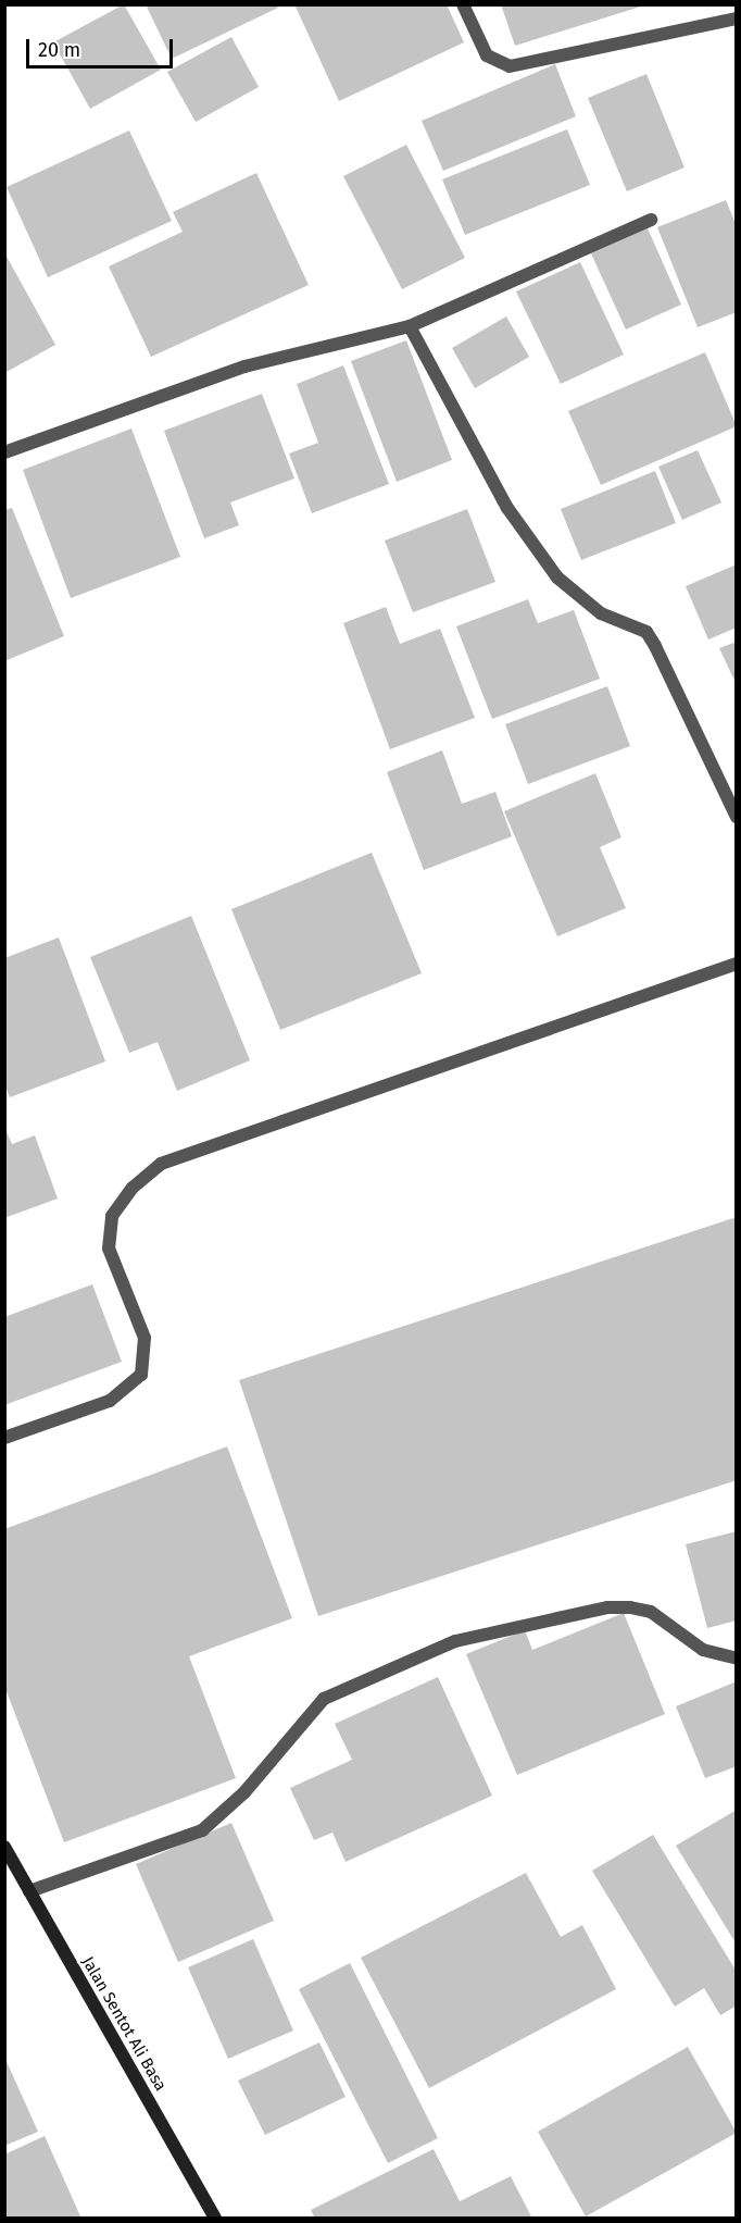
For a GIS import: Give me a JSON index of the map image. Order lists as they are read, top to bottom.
{
  "streets": {
    "main road": ["Jalan Sentot Ali Basa"]
  },
  "scale_bar": "20 m"
}
